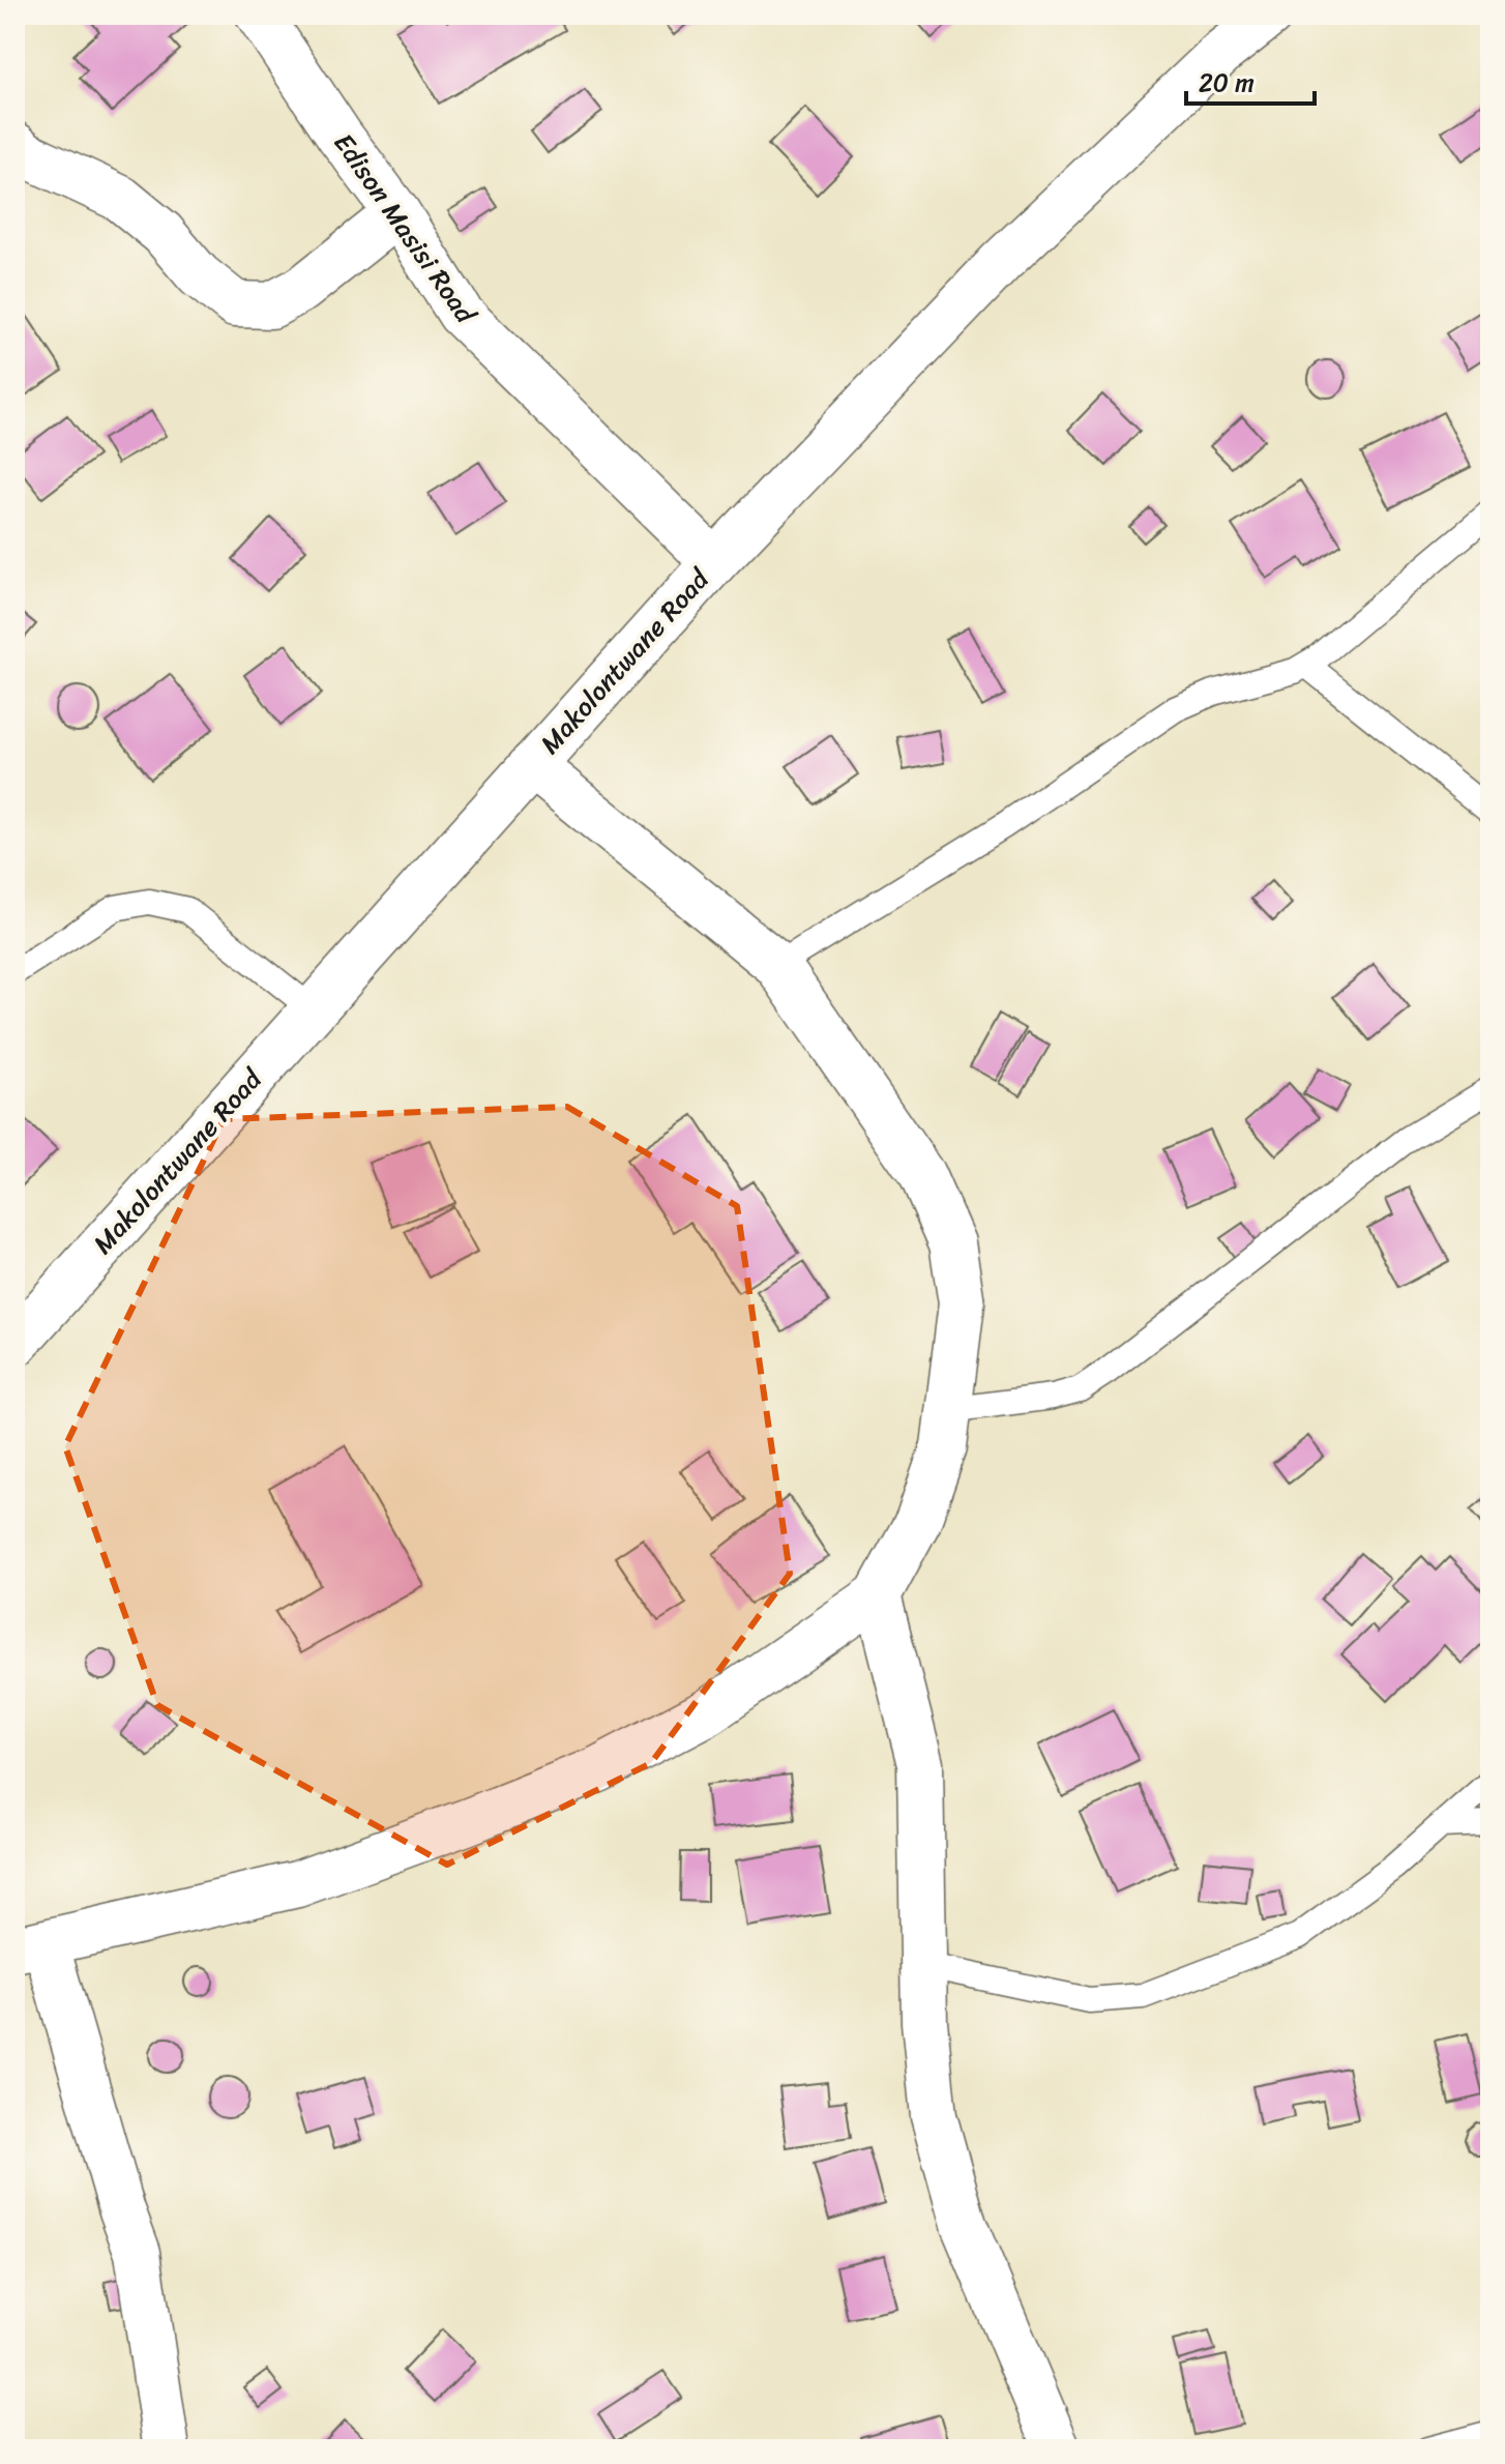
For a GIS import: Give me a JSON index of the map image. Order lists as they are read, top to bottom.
{
  "streets": {
    "street": ["Edison Masisi Road", "Makolontwane Road"]
  },
  "crossings": [
    ["Edison Masisi Road", "Makolontwane Road"]
  ],
  "scale_bar": "20 m"
}
